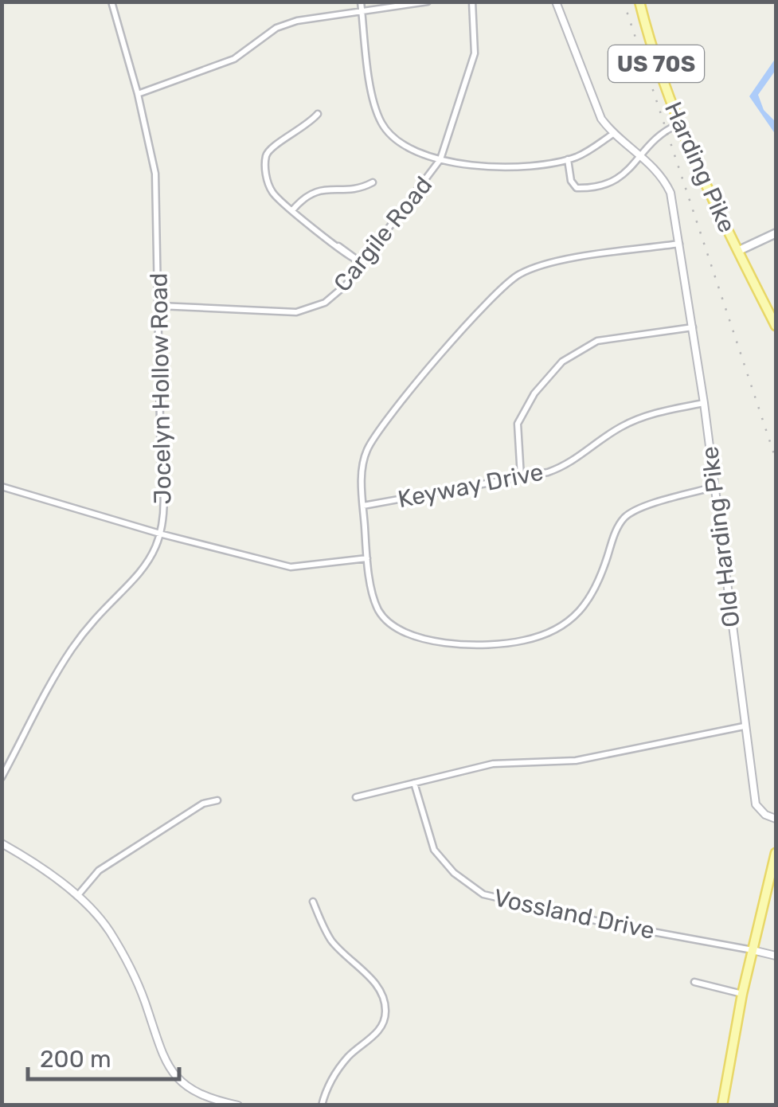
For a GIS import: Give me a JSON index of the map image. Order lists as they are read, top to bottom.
{
  "streets": {
    "main road": ["US 70S", "Harding Pike"],
    "street": [
      "Cargile Road",
      "Jocelyn Hollow Road",
      "Keyway Drive",
      "Old Harding Pike",
      "Vossland Drive"
    ]
  },
  "crossings": [
    ["Cargile Road", "Jocelyn Hollow Road"],
    ["Keyway Drive", "Old Harding Pike"]
  ],
  "scale_bar": "200 m"
}
